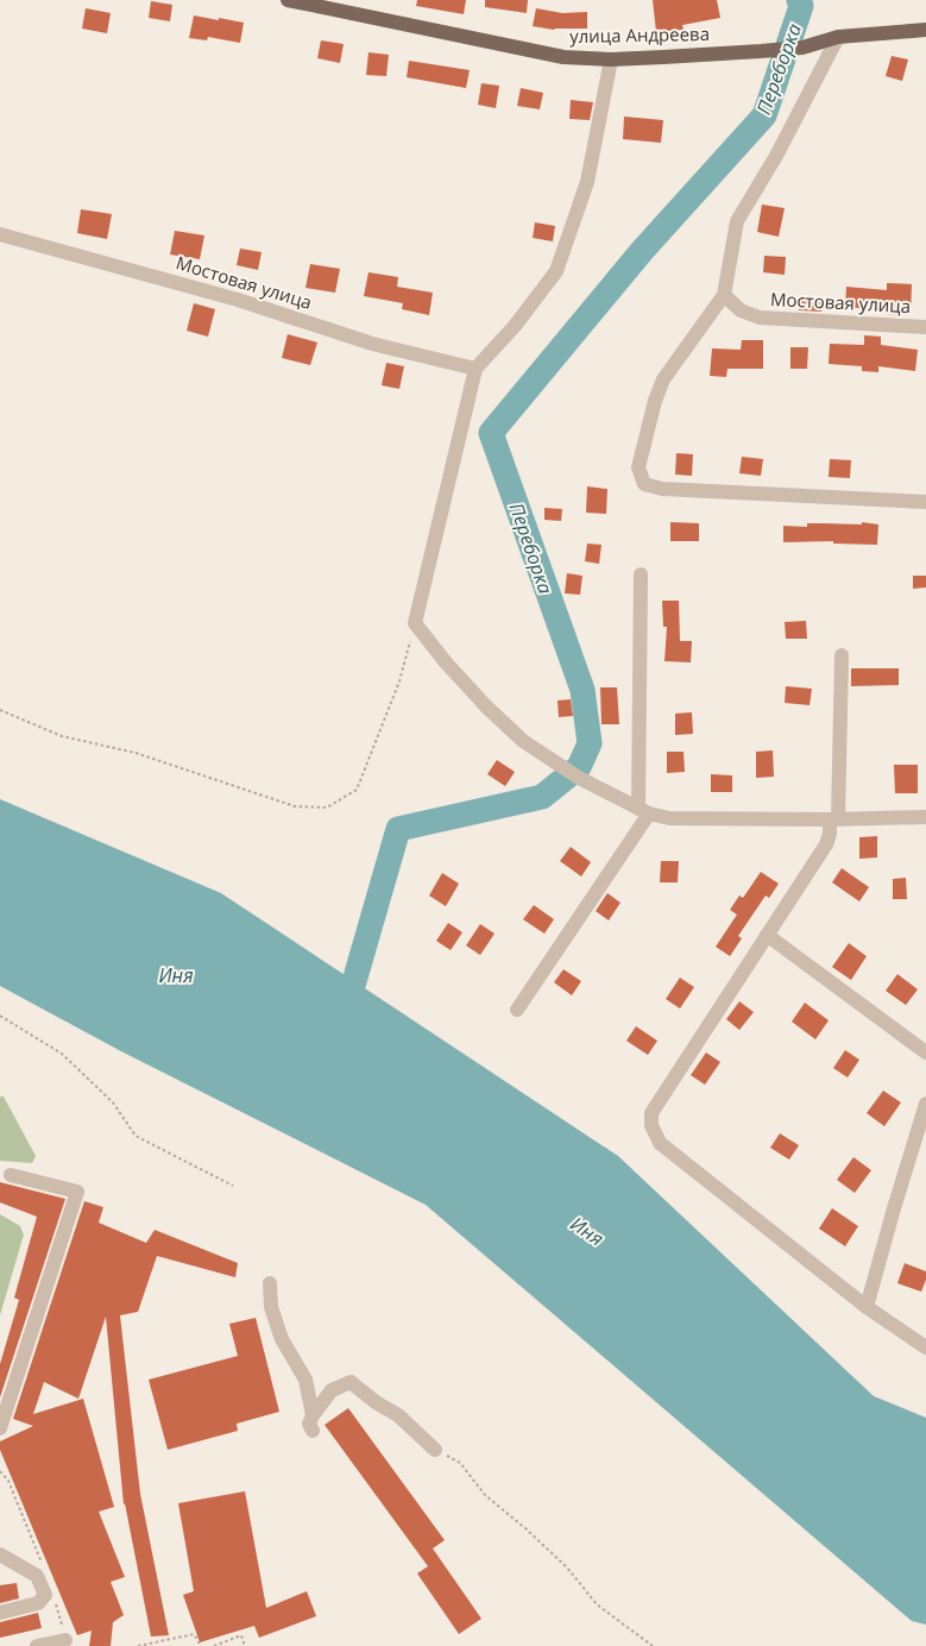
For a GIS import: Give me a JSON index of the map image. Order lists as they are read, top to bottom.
{
  "streets": {
    "main road": ["улица Андреева"],
    "street": ["Мостовая улица"]
  },
  "water": ["Переборка", "Иня"]
}
